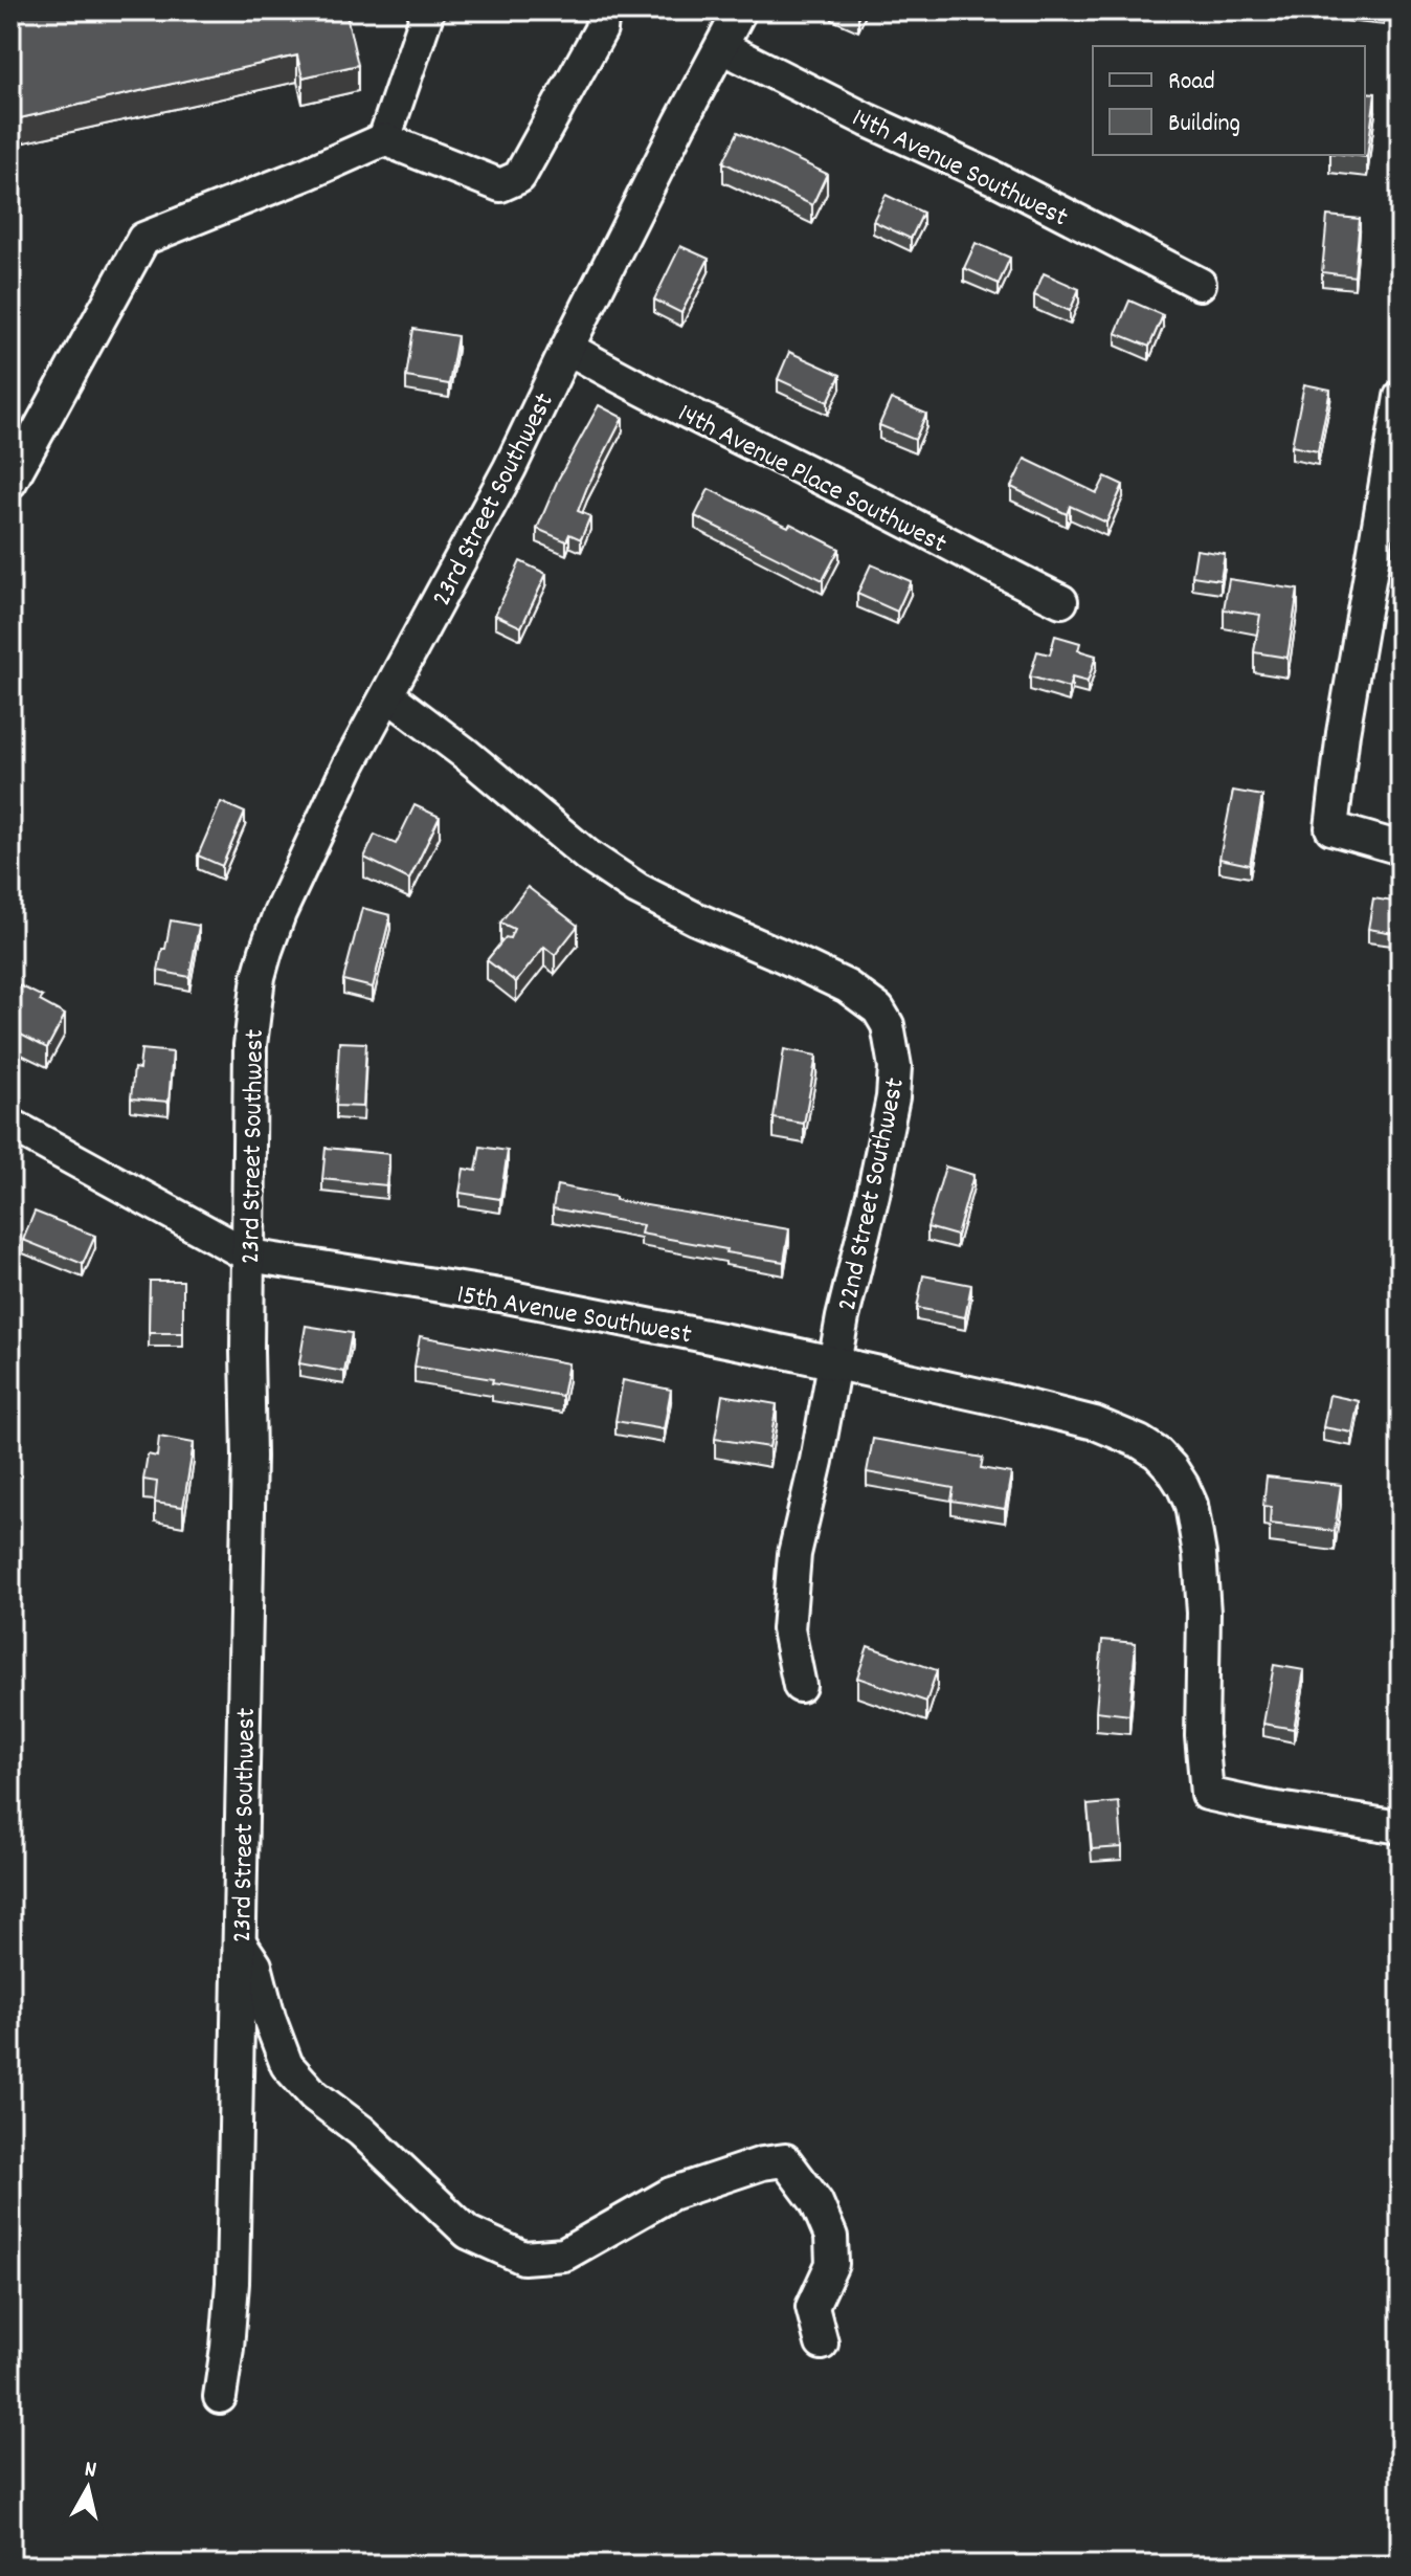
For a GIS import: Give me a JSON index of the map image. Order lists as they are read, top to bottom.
{
  "streets": {
    "street": [
      "14th Avenue Southwest",
      "14th Avenue Place Southwest",
      "23rd Street Southwest",
      "22nd Street Southwest",
      "15th Avenue Southwest"
    ]
  },
  "crossings": [
    ["14th Avenue Southwest", "23rd Street Southwest"],
    ["14th Avenue Place Southwest", "23rd Street Southwest"],
    ["23rd Street Southwest", "22nd Street Southwest"],
    ["23rd Street Southwest", "15th Avenue Southwest"],
    ["22nd Street Southwest", "15th Avenue Southwest"]
  ],
  "legend": ["Road", "Building"],
  "north": "top"
}
